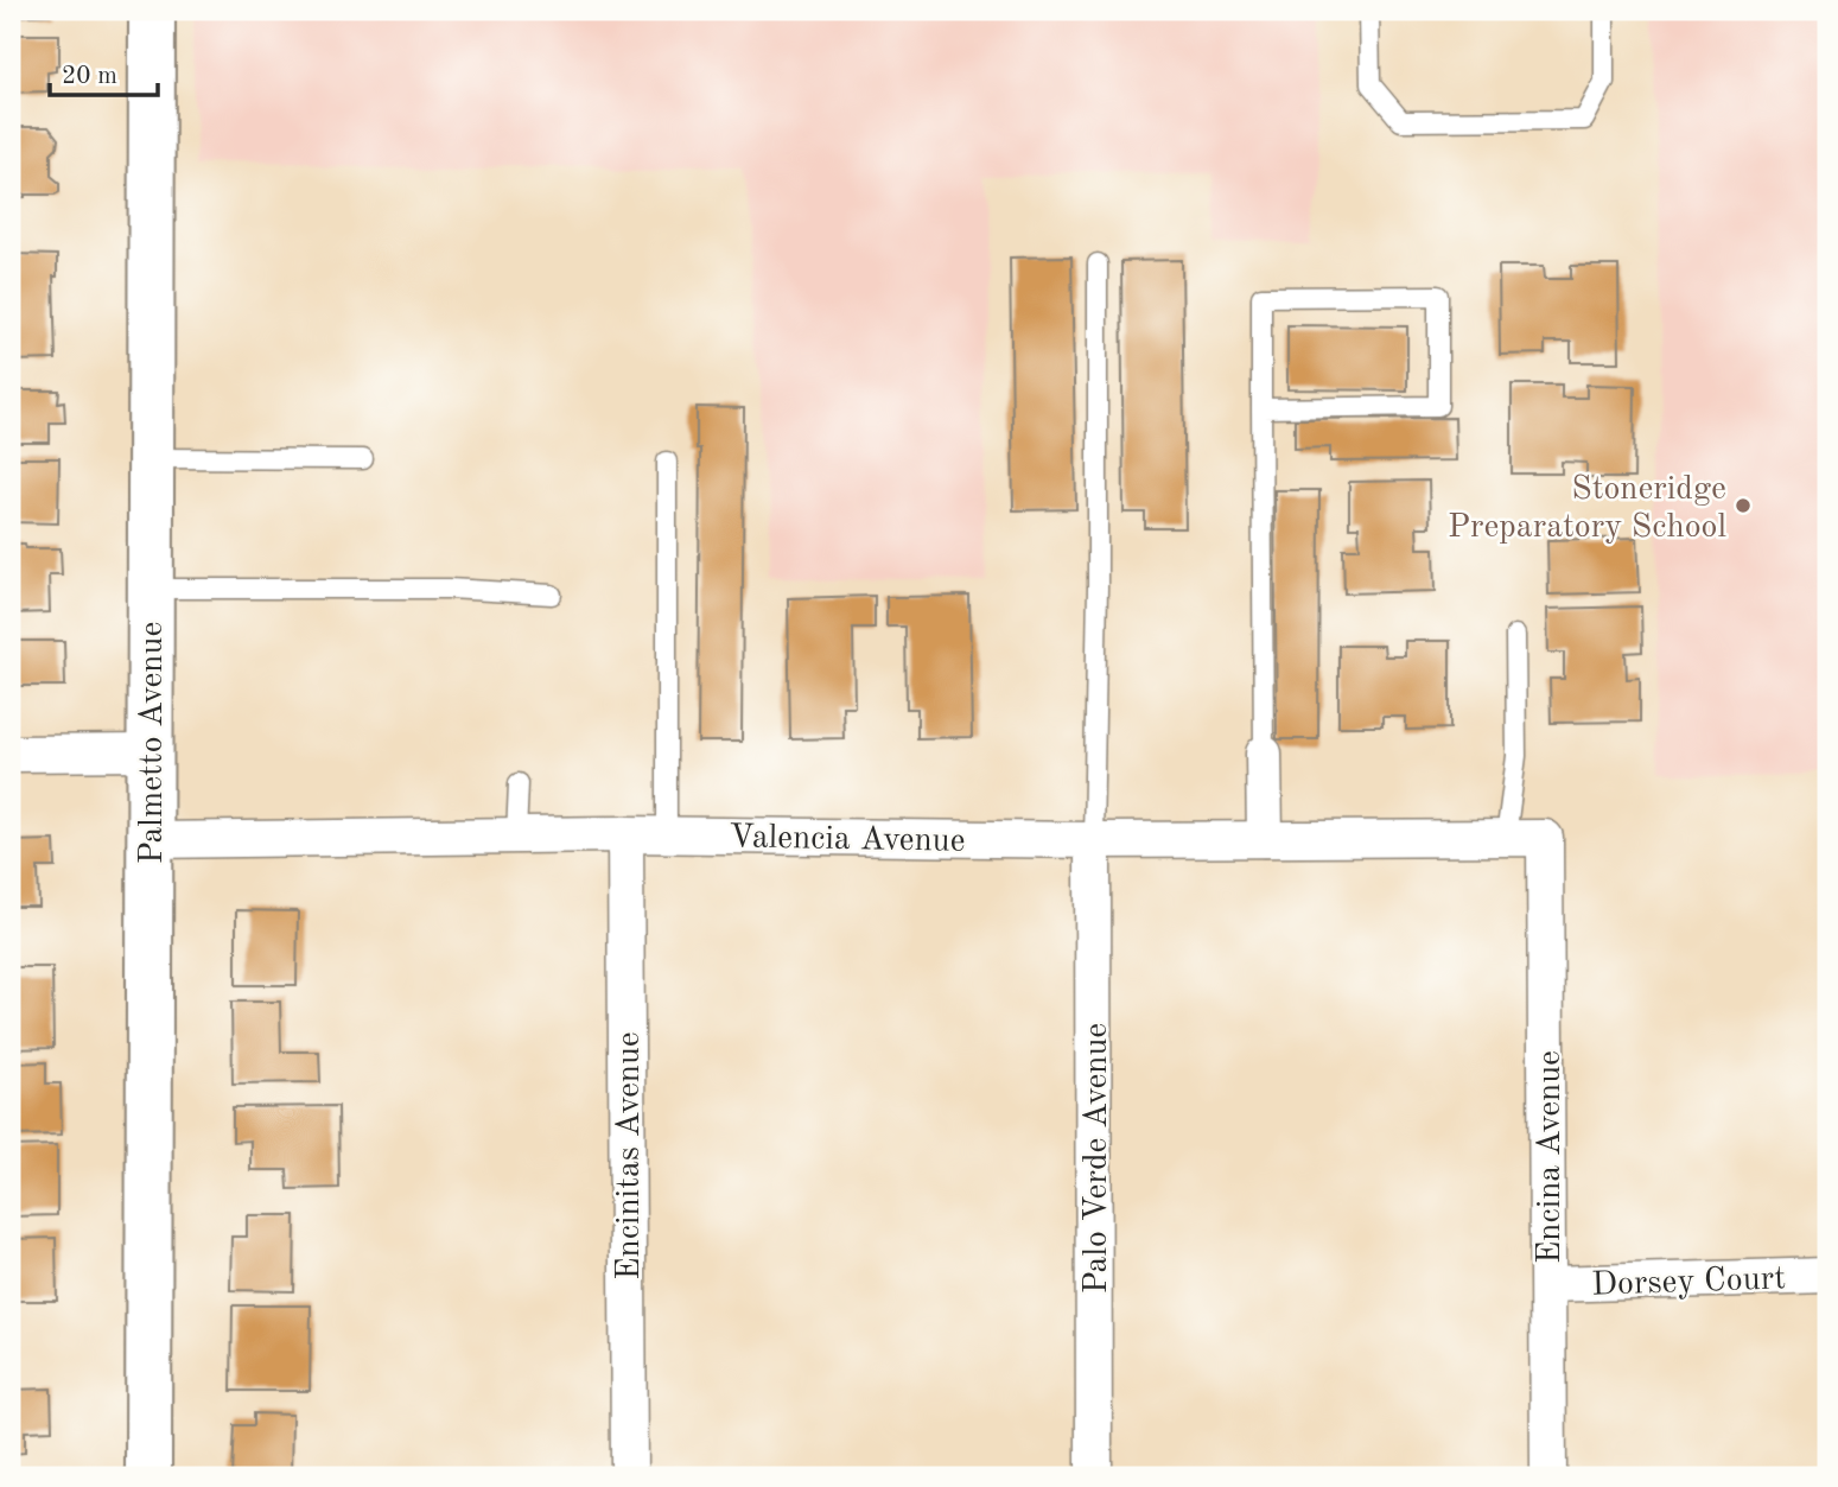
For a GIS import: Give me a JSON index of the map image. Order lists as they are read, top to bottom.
{
  "streets": {
    "street": [
      "Palmetto Avenue",
      "Valencia Avenue",
      "Encinitas Avenue",
      "Encina Avenue",
      "Palo Verde Avenue",
      "Dorsey Court"
    ]
  },
  "crossings": [
    ["Palmetto Avenue", "Valencia Avenue"],
    ["Valencia Avenue", "Encinitas Avenue"],
    ["Valencia Avenue", "Encina Avenue"],
    ["Valencia Avenue", "Palo Verde Avenue"],
    ["Encina Avenue", "Dorsey Court"]
  ],
  "places": ["Stoneridge Preparatory School"],
  "scale_bar": "20 m"
}
